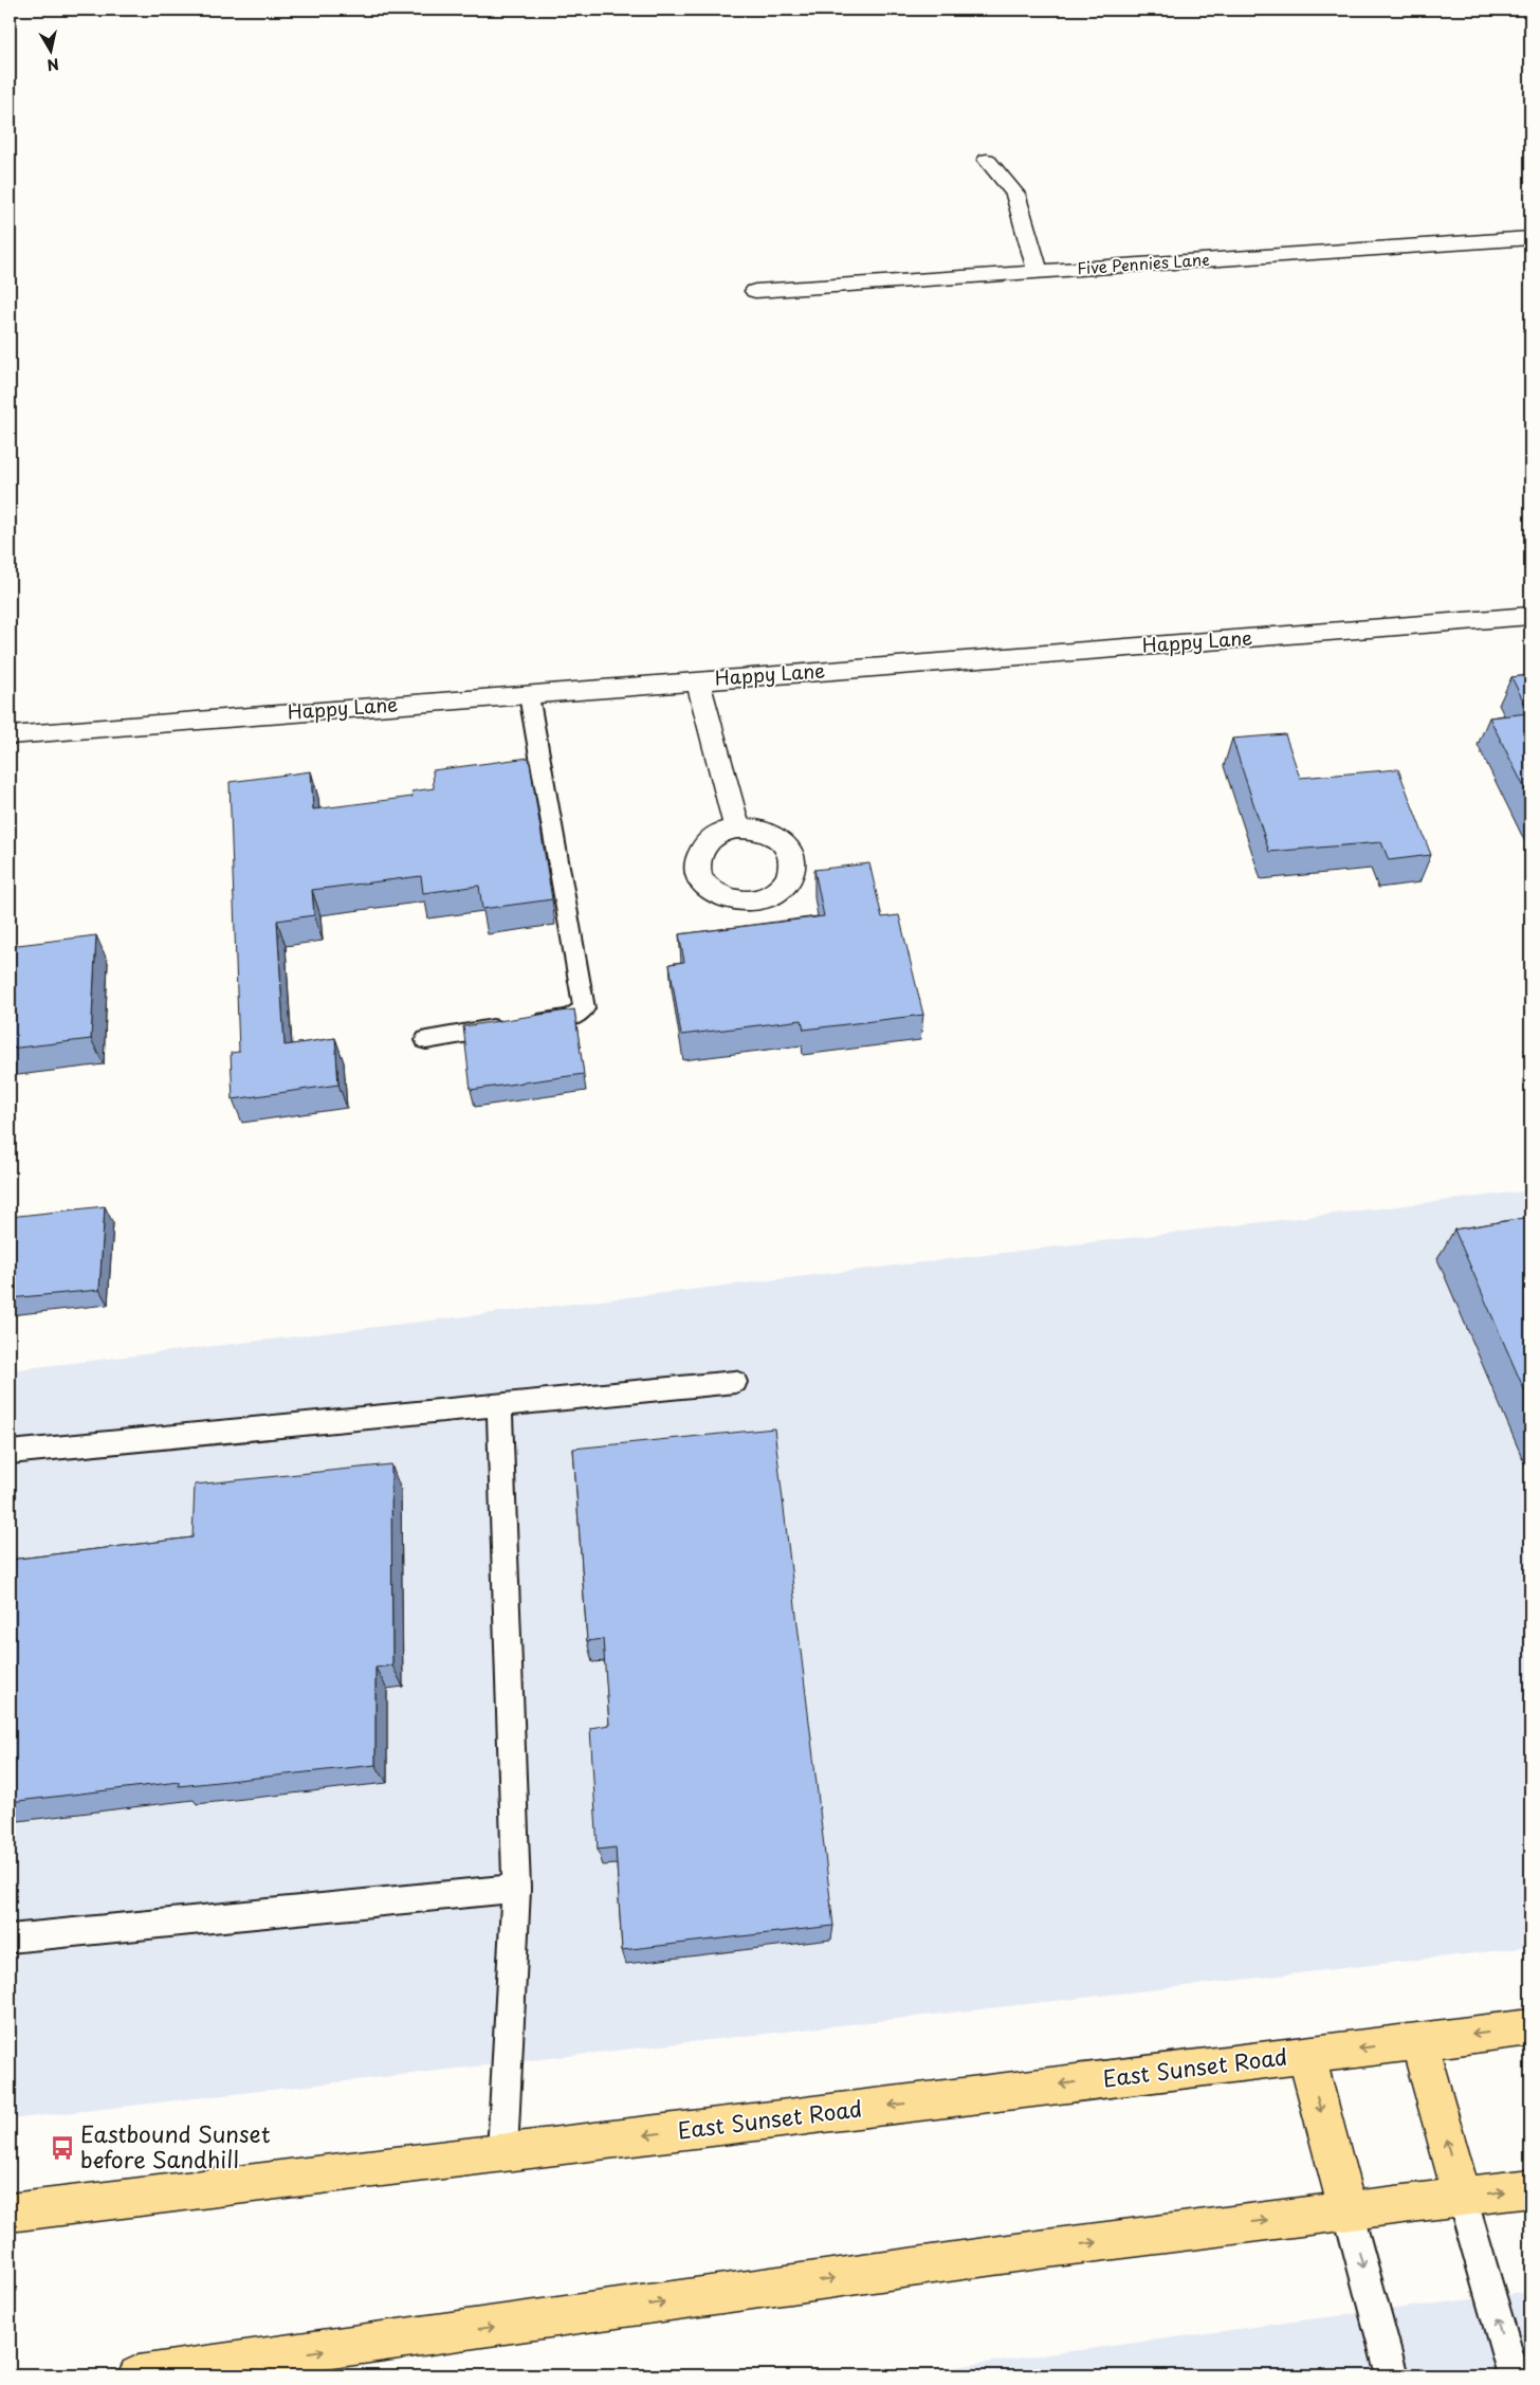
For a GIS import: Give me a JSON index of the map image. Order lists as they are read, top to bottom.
{
  "streets": {
    "main road": ["East Sunset Road"],
    "street": ["Five Pennies Lane", "Happy Lane"]
  },
  "places": {
    "bus stop": ["Eastbound Sunset before Sandhill"]
  },
  "north": "bottom"
}
